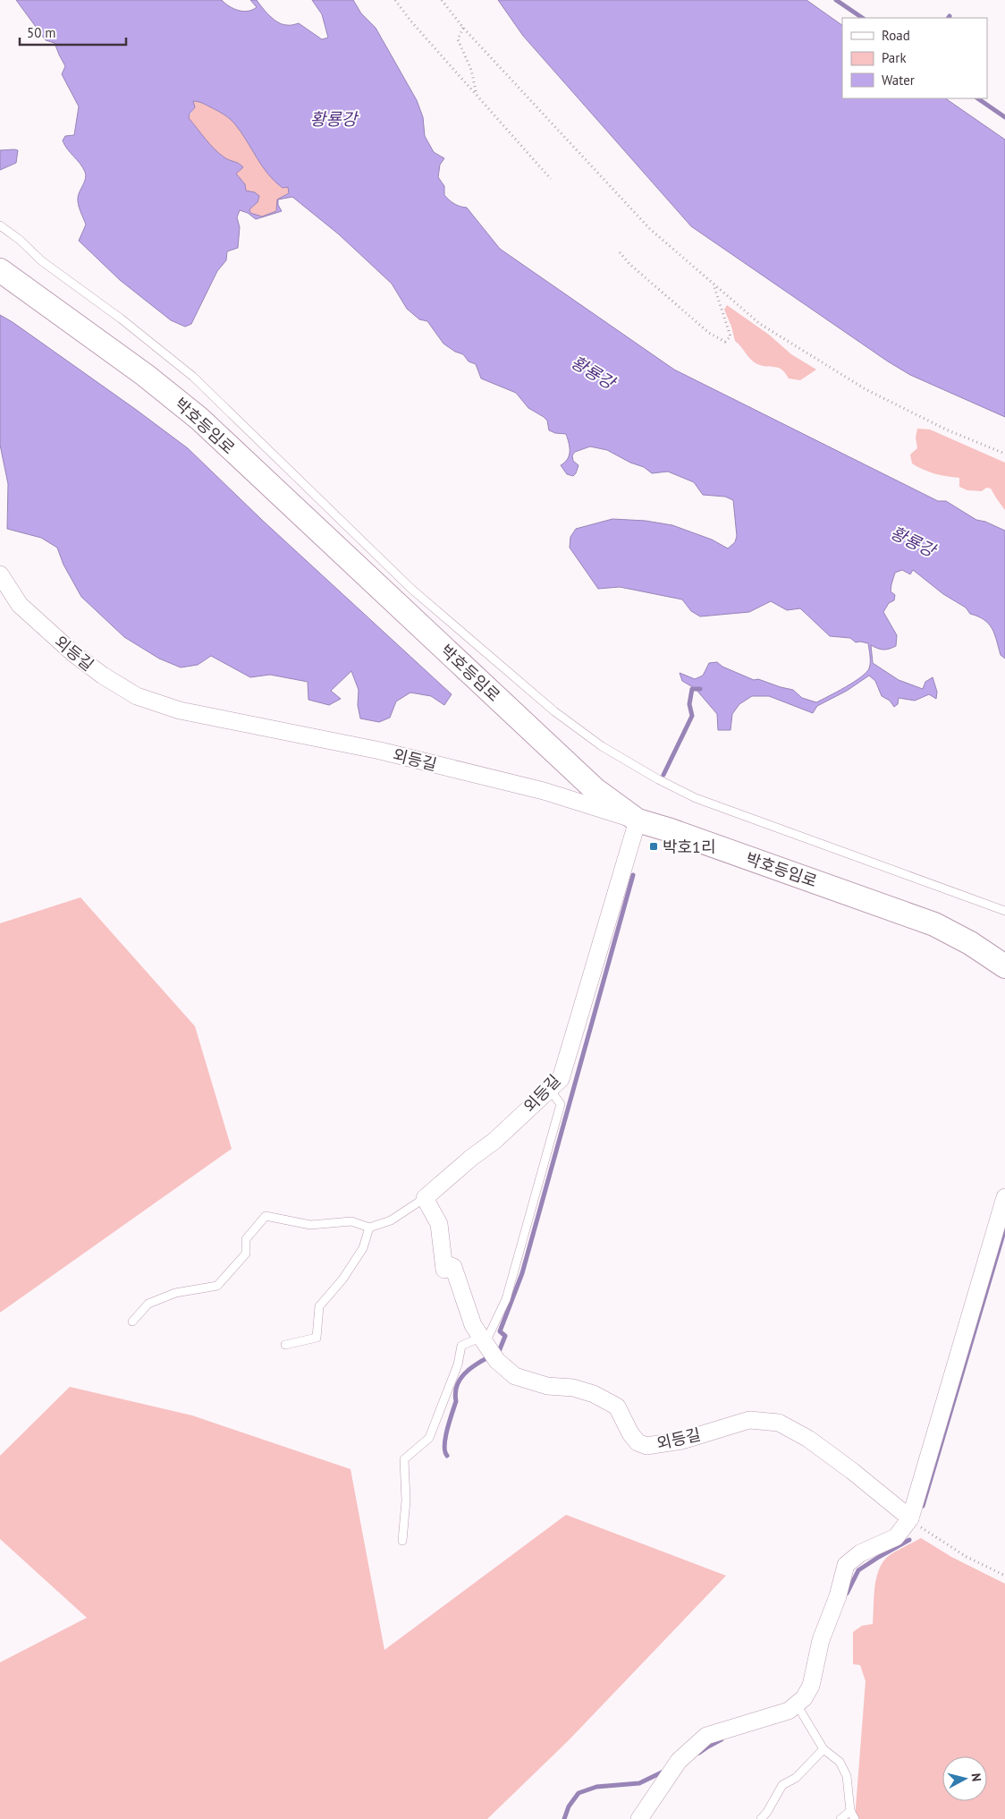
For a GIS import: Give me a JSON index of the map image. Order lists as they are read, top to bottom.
{
  "streets": {
    "street": ["박호등임로", "외등길"]
  },
  "crossings": [
    ["박호등임로", "외등길"]
  ],
  "water": ["황룡강"],
  "places": {
    "transit": ["박호1리"]
  },
  "legend": ["Road", "Park", "Water"],
  "scale_bar": "50 m",
  "north": "right"
}
